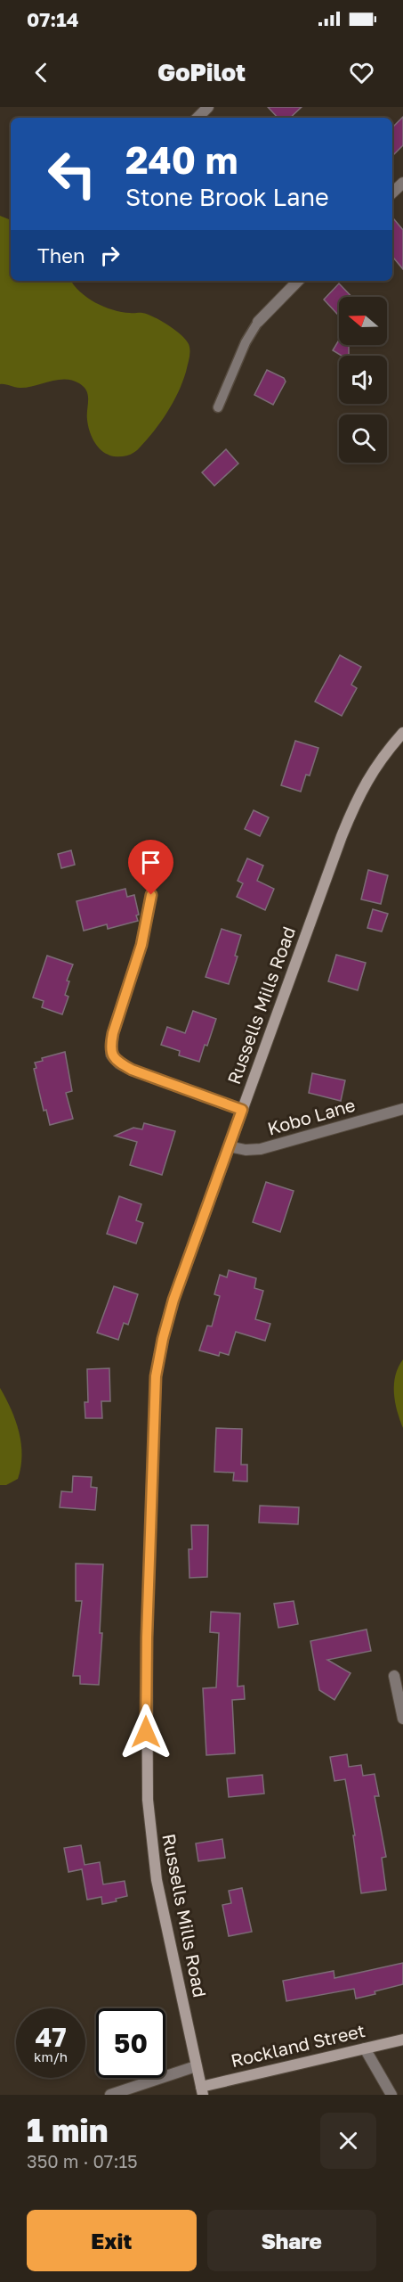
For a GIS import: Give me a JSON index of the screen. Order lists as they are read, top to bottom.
{
  "streets": {
    "main road": ["Russells Mills Road", "Rockland Street"],
    "street": ["Kobo Lane"]
  },
  "crossings": [
    ["Russells Mills Road", "Kobo Lane"],
    ["Russells Mills Road", "Rockland Street"]
  ],
  "north": "left",
  "page": {
    "status": "07:14",
    "header": "GoPilot",
    "turn": ["240 m", "Stone Brook Lane"],
    "then": "Then",
    "speed": "47 km/h",
    "limit": "50",
    "heading": ["1 min", "350 m · 07:15"],
    "buttons": ["Exit", "Share"]
  }
}
